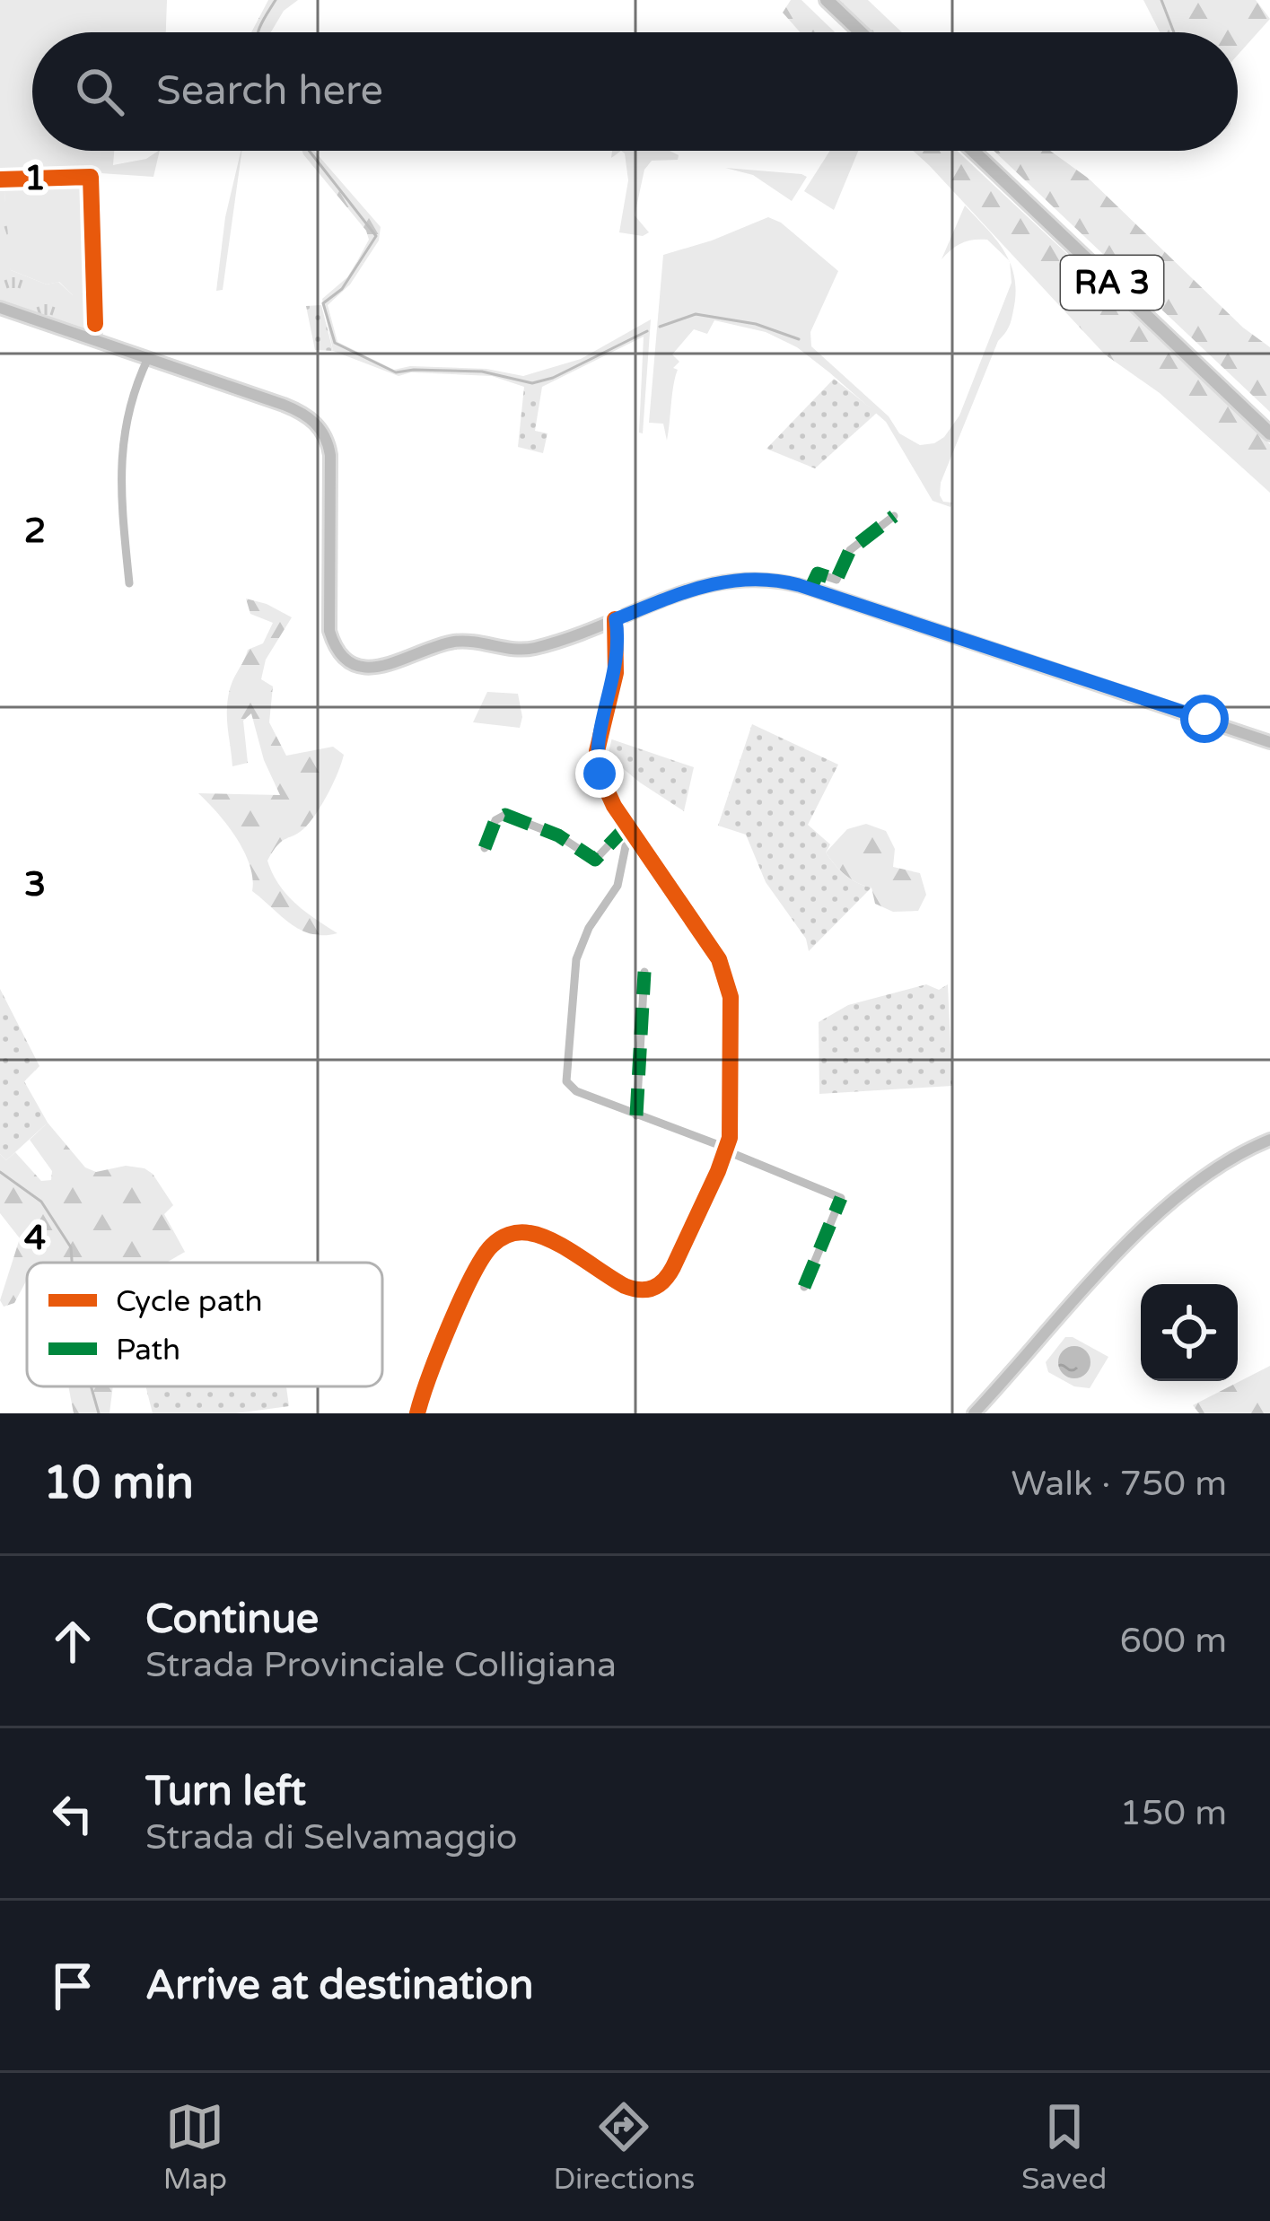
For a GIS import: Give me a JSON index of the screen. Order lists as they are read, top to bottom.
{
  "streets": {
    "highway": ["RA 3"]
  },
  "legend": ["Cycle path", "Path"],
  "page": {
    "search": "Search here",
    "heading": ["10 min", "Walk · 750 m"],
    "list": [
      ["Continue", "Strada Provinciale Colligiana", "600 m"],
      ["Turn left", "Strada di Selvamaggio", "150 m"],
      "Arrive at destination"
    ],
    "nav": ["Map", "Directions", "Saved"]
  },
  "grid": {
    "rows": [
      "1",
      "2",
      "3",
      "4"
    ]
  }
}
